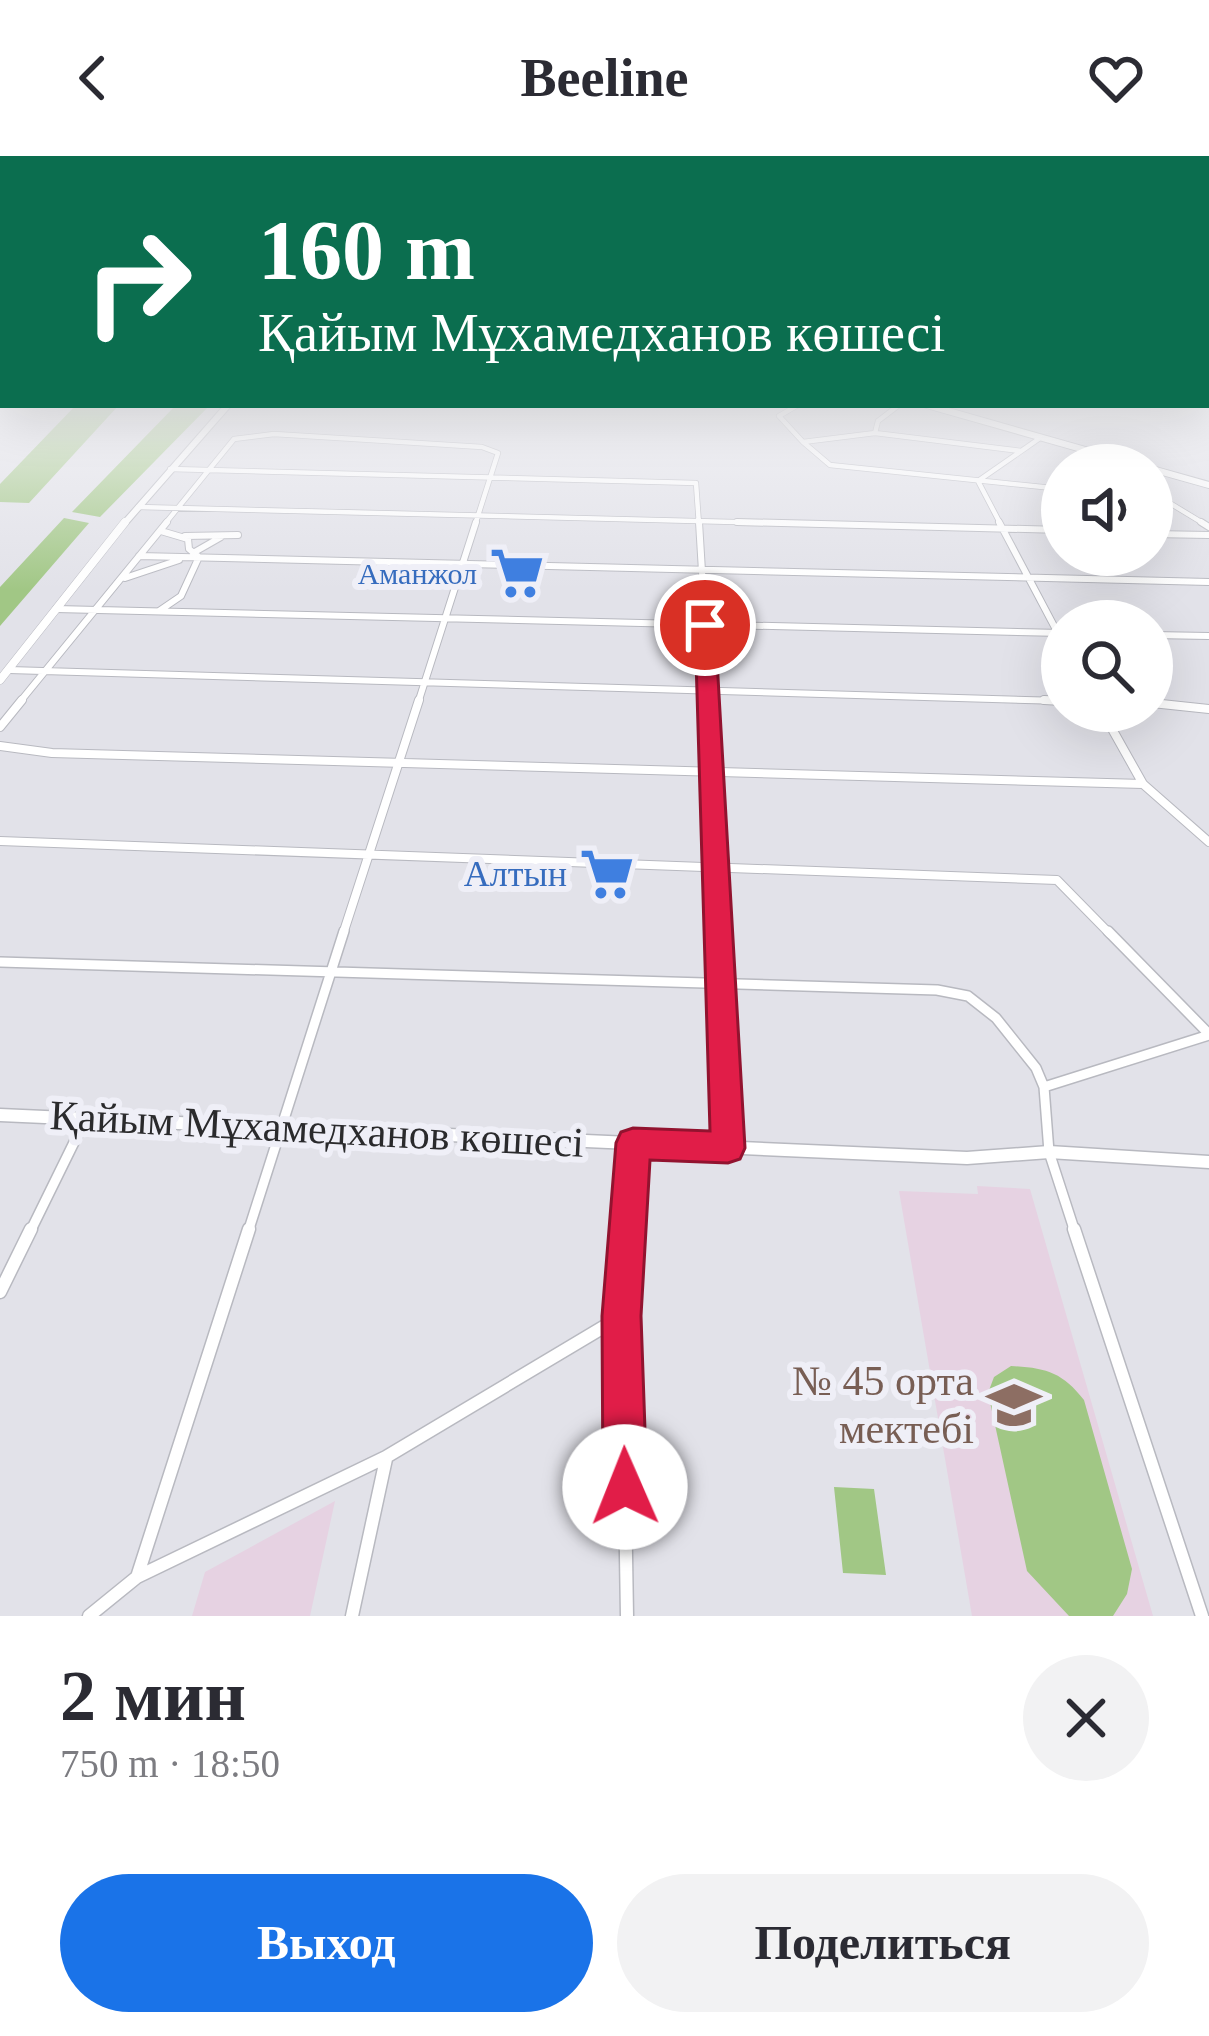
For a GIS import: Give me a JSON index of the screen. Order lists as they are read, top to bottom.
{
  "streets": {
    "main road": ["Қайым Мұхамедханов көшесі"]
  },
  "places": {
    "supermarket": ["Аманжол", "Алтын"],
    "school or university": ["№ 45 орта мектебі"]
  },
  "page": {
    "header": "Beeline",
    "turn": ["160 m", "Қайым Мұхамедханов көшесі"],
    "heading": ["2 мин", "750 m · 18:50"],
    "buttons": ["Выход", "Поделиться"]
  }
}
